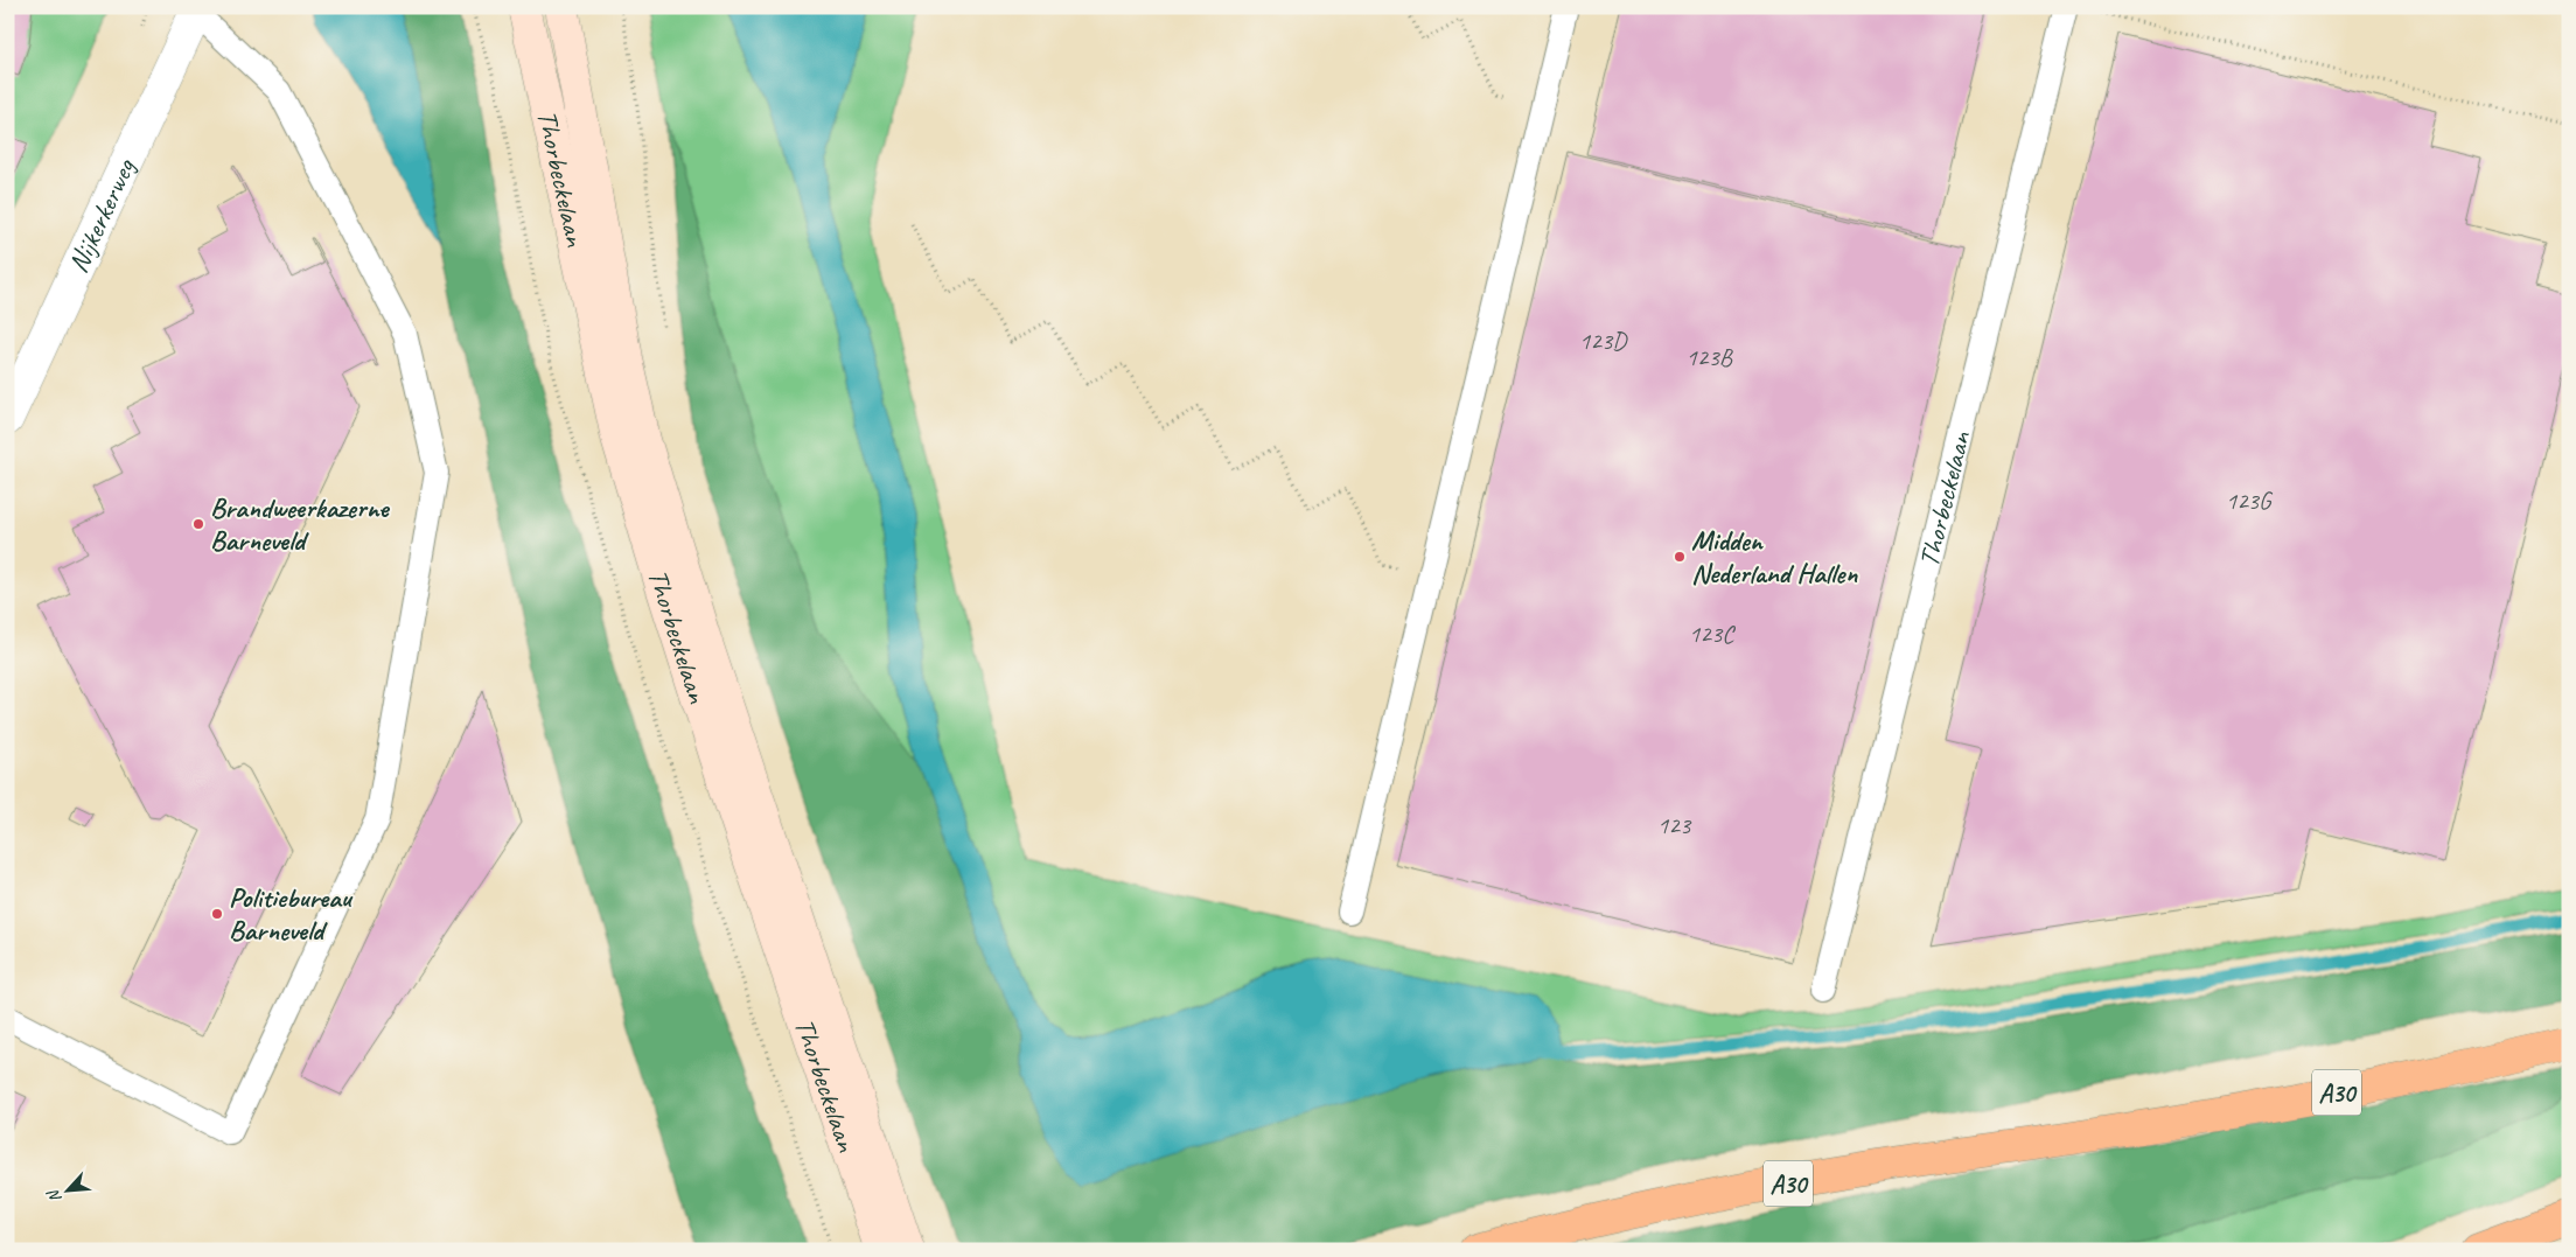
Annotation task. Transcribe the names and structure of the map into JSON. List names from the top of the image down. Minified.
{"streets":{"highway":["A30"],"main road":["Thorbeckelaan"],"street":["Nijkerkerweg"]},"places":["Brandweerkazerne Barneveld","Midden Nederland Hallen","Politiebureau Barneveld"],"house_numbers":["123D","123B","123G","123C","123"],"north":"bottom left"}
